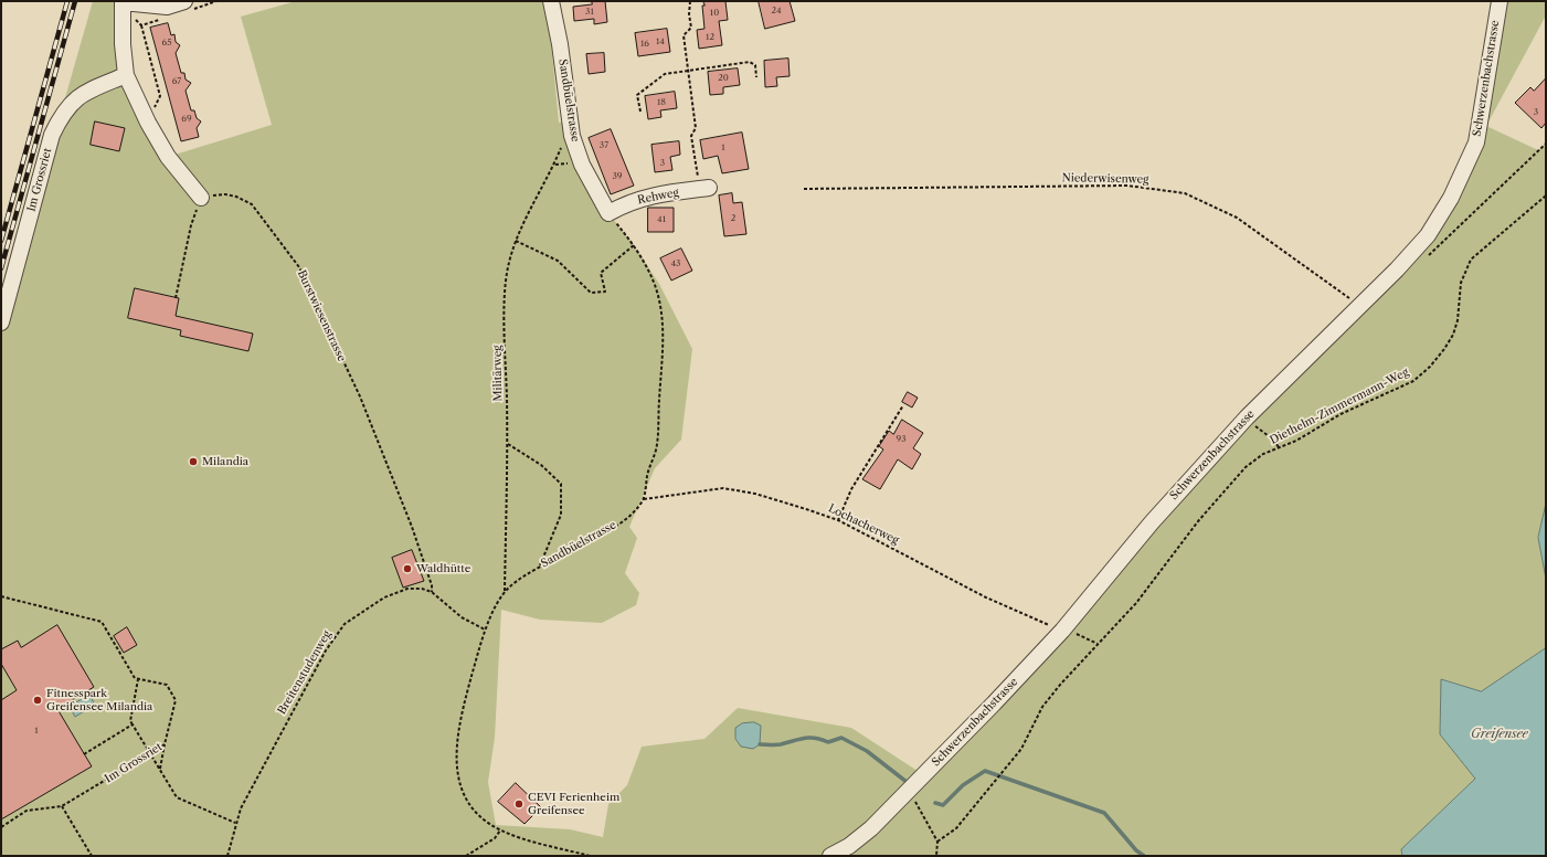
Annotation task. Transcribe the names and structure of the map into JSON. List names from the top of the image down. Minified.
{"streets":{"street":["Schwerzenbachstrasse","Sandbüelstrasse","Im Grossriet","Rehweg"],"path":["Niederwisenweg","Burstwiesenstrasse","Militärweg","Diethelm-Zimmermann-Weg","Lochacherweg","Breitenstudenweg"]},"crossings":[["Schwerzenbachstrasse","Niederwisenweg"],["Schwerzenbachstrasse","Lochacherweg"],["Sandbüelstrasse","Rehweg"],["Sandbüelstrasse","Militärweg"],["Sandbüelstrasse","Lochacherweg"],["Burstwiesenstrasse","Breitenstudenweg"],["Diethelm-Zimmermann-Weg","Lochacherweg"]],"water":["Greifensee"],"places":["Milandia","Waldhütte","Fitnesspark Greifensee Milandia","CEVI Ferienheim Greifensee"],"house_numbers":["24","31","10","12","14","65","16","20","67","18","3","69","37","1","3","39","2","41","43","93","1"]}
